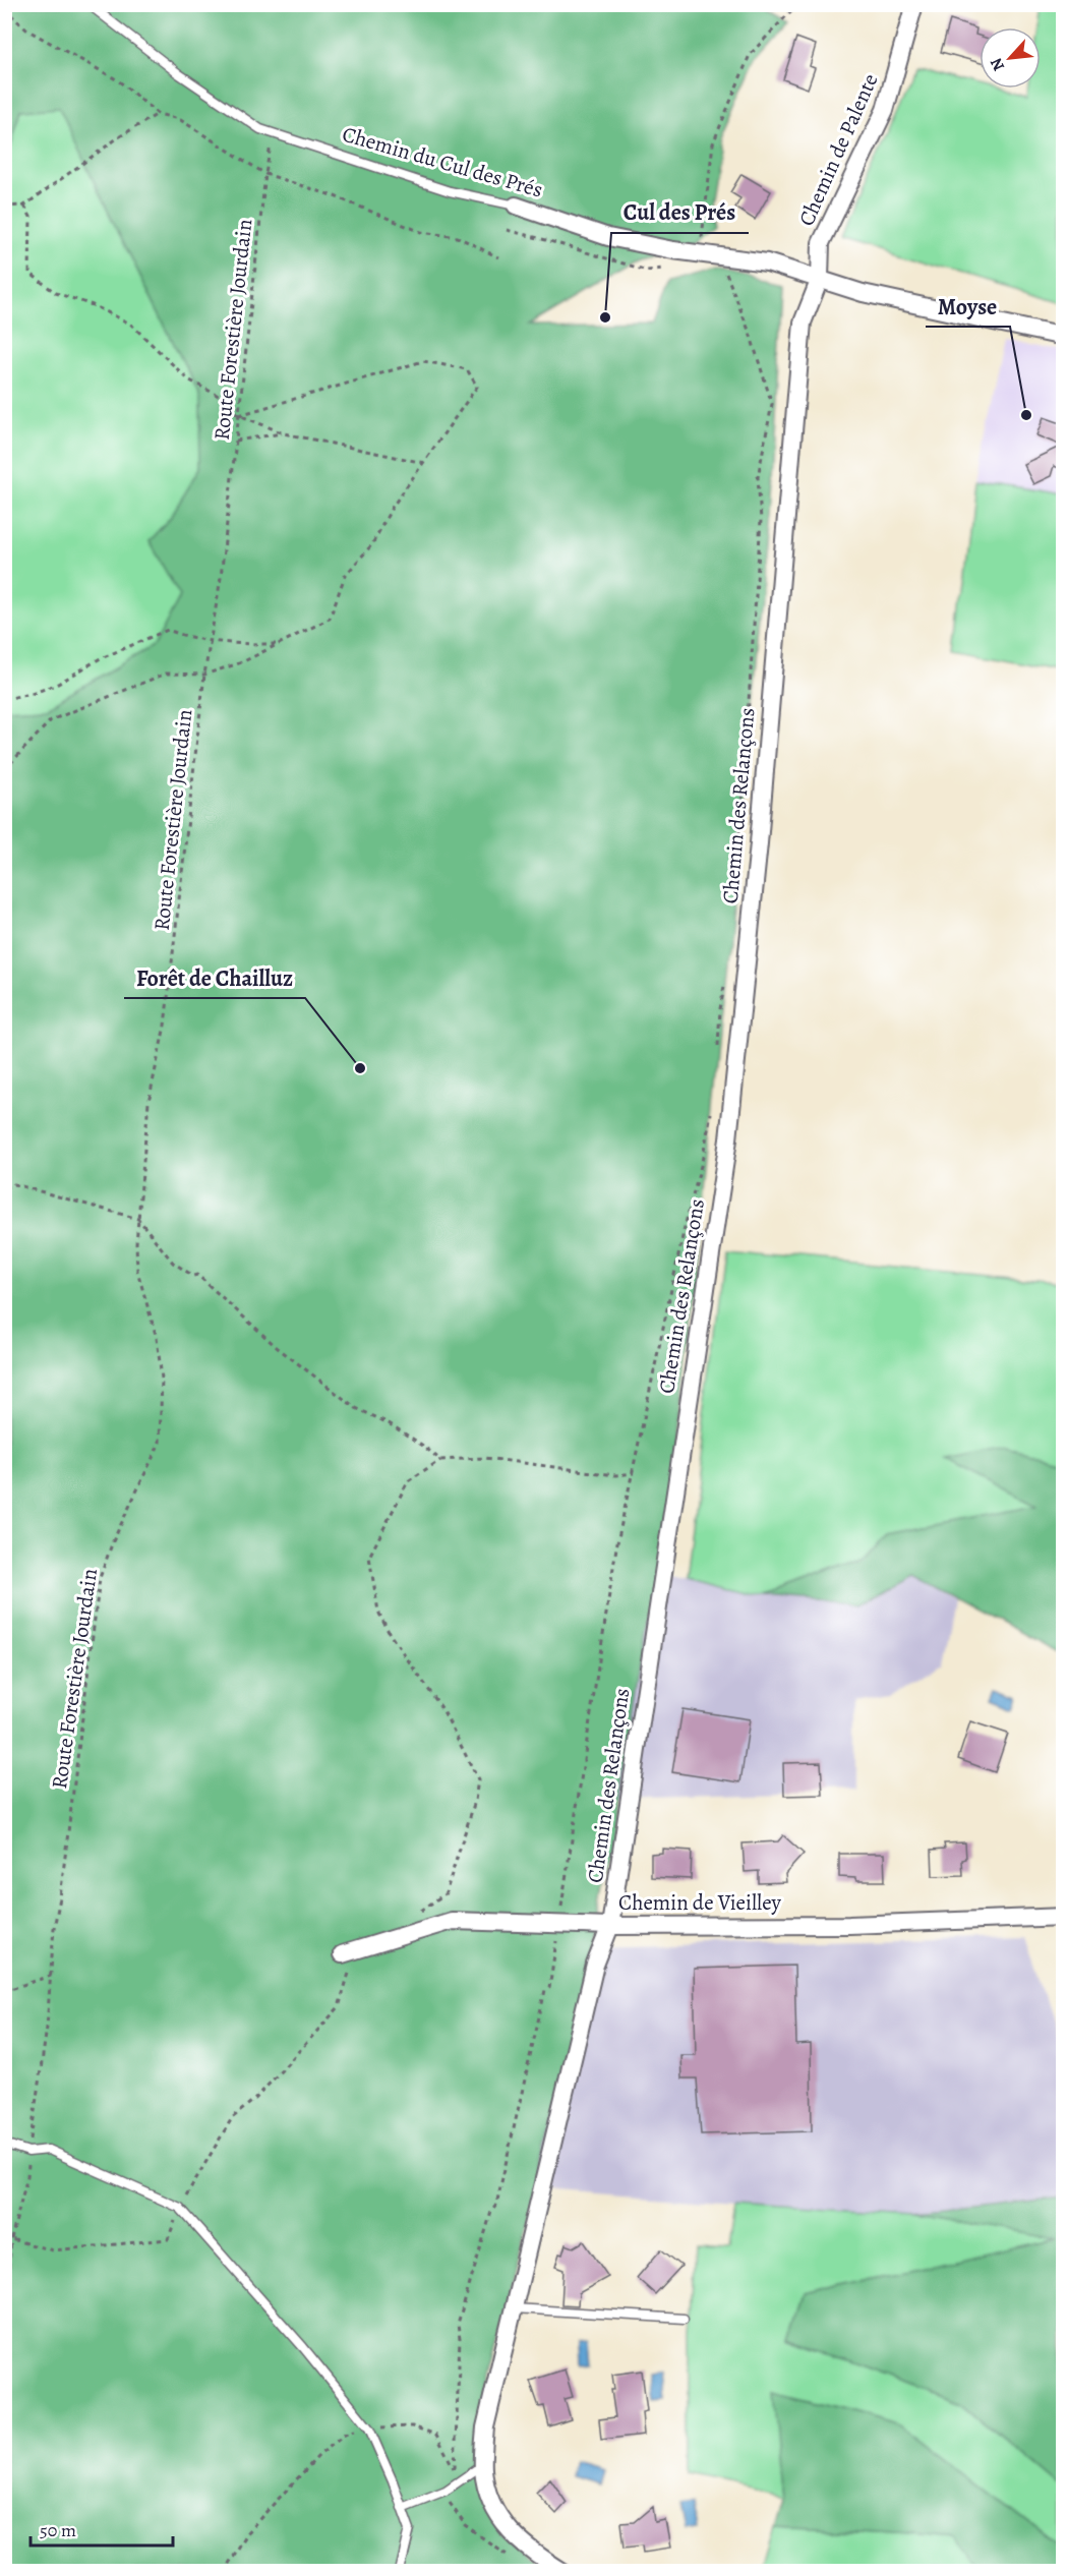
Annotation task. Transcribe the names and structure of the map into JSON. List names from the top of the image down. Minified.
{"streets":{"street":["Chemin de Palente","Chemin du Cul des Prés","Chemin des Relançons","Chemin de Vieilley"],"path":["Route Forestière Jourdain"]},"crossings":[["Chemin de Palente","Chemin du Cul des Prés"],["Chemin de Palente","Chemin des Relançons"],["Chemin du Cul des Prés","Route Forestière Jourdain"],["Chemin du Cul des Prés","Chemin des Relançons"],["Chemin des Relançons","Chemin de Vieilley"]],"places":["Cul des Prés","Moyse","Forêt de Chailluz"],"scale_bar":"50 m","north":"bottom left"}
